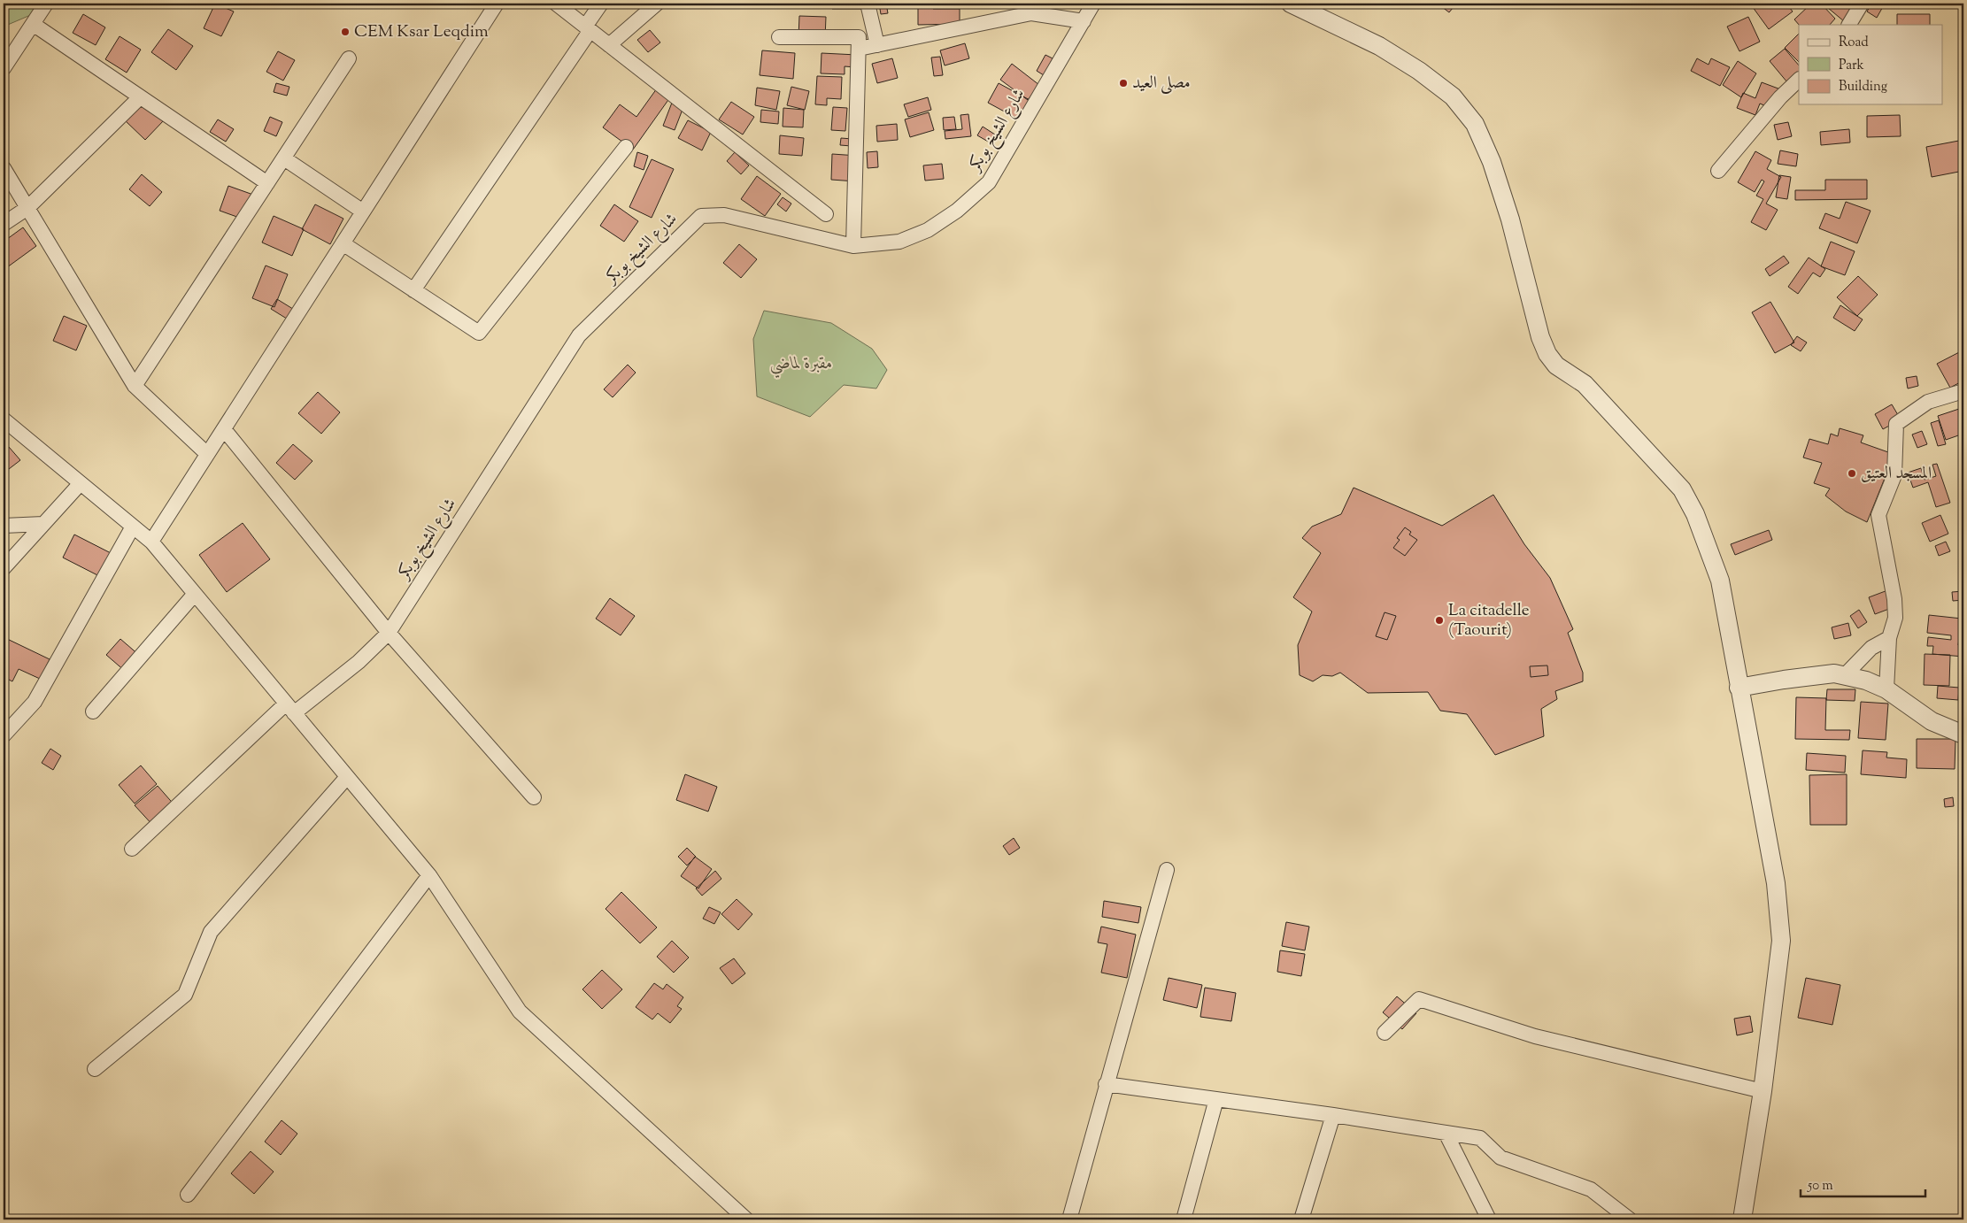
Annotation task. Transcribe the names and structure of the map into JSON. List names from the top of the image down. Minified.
{"streets":{"street":["شارع الشيخ بوبكر"]},"parks":["مقبرة لماضي"],"places":["CEM Ksar Leqdim","مصلى العيد","المسجد العتيق","La citadelle (Taourit)"],"legend":["Road","Park","Building"],"scale_bar":"50 m"}
